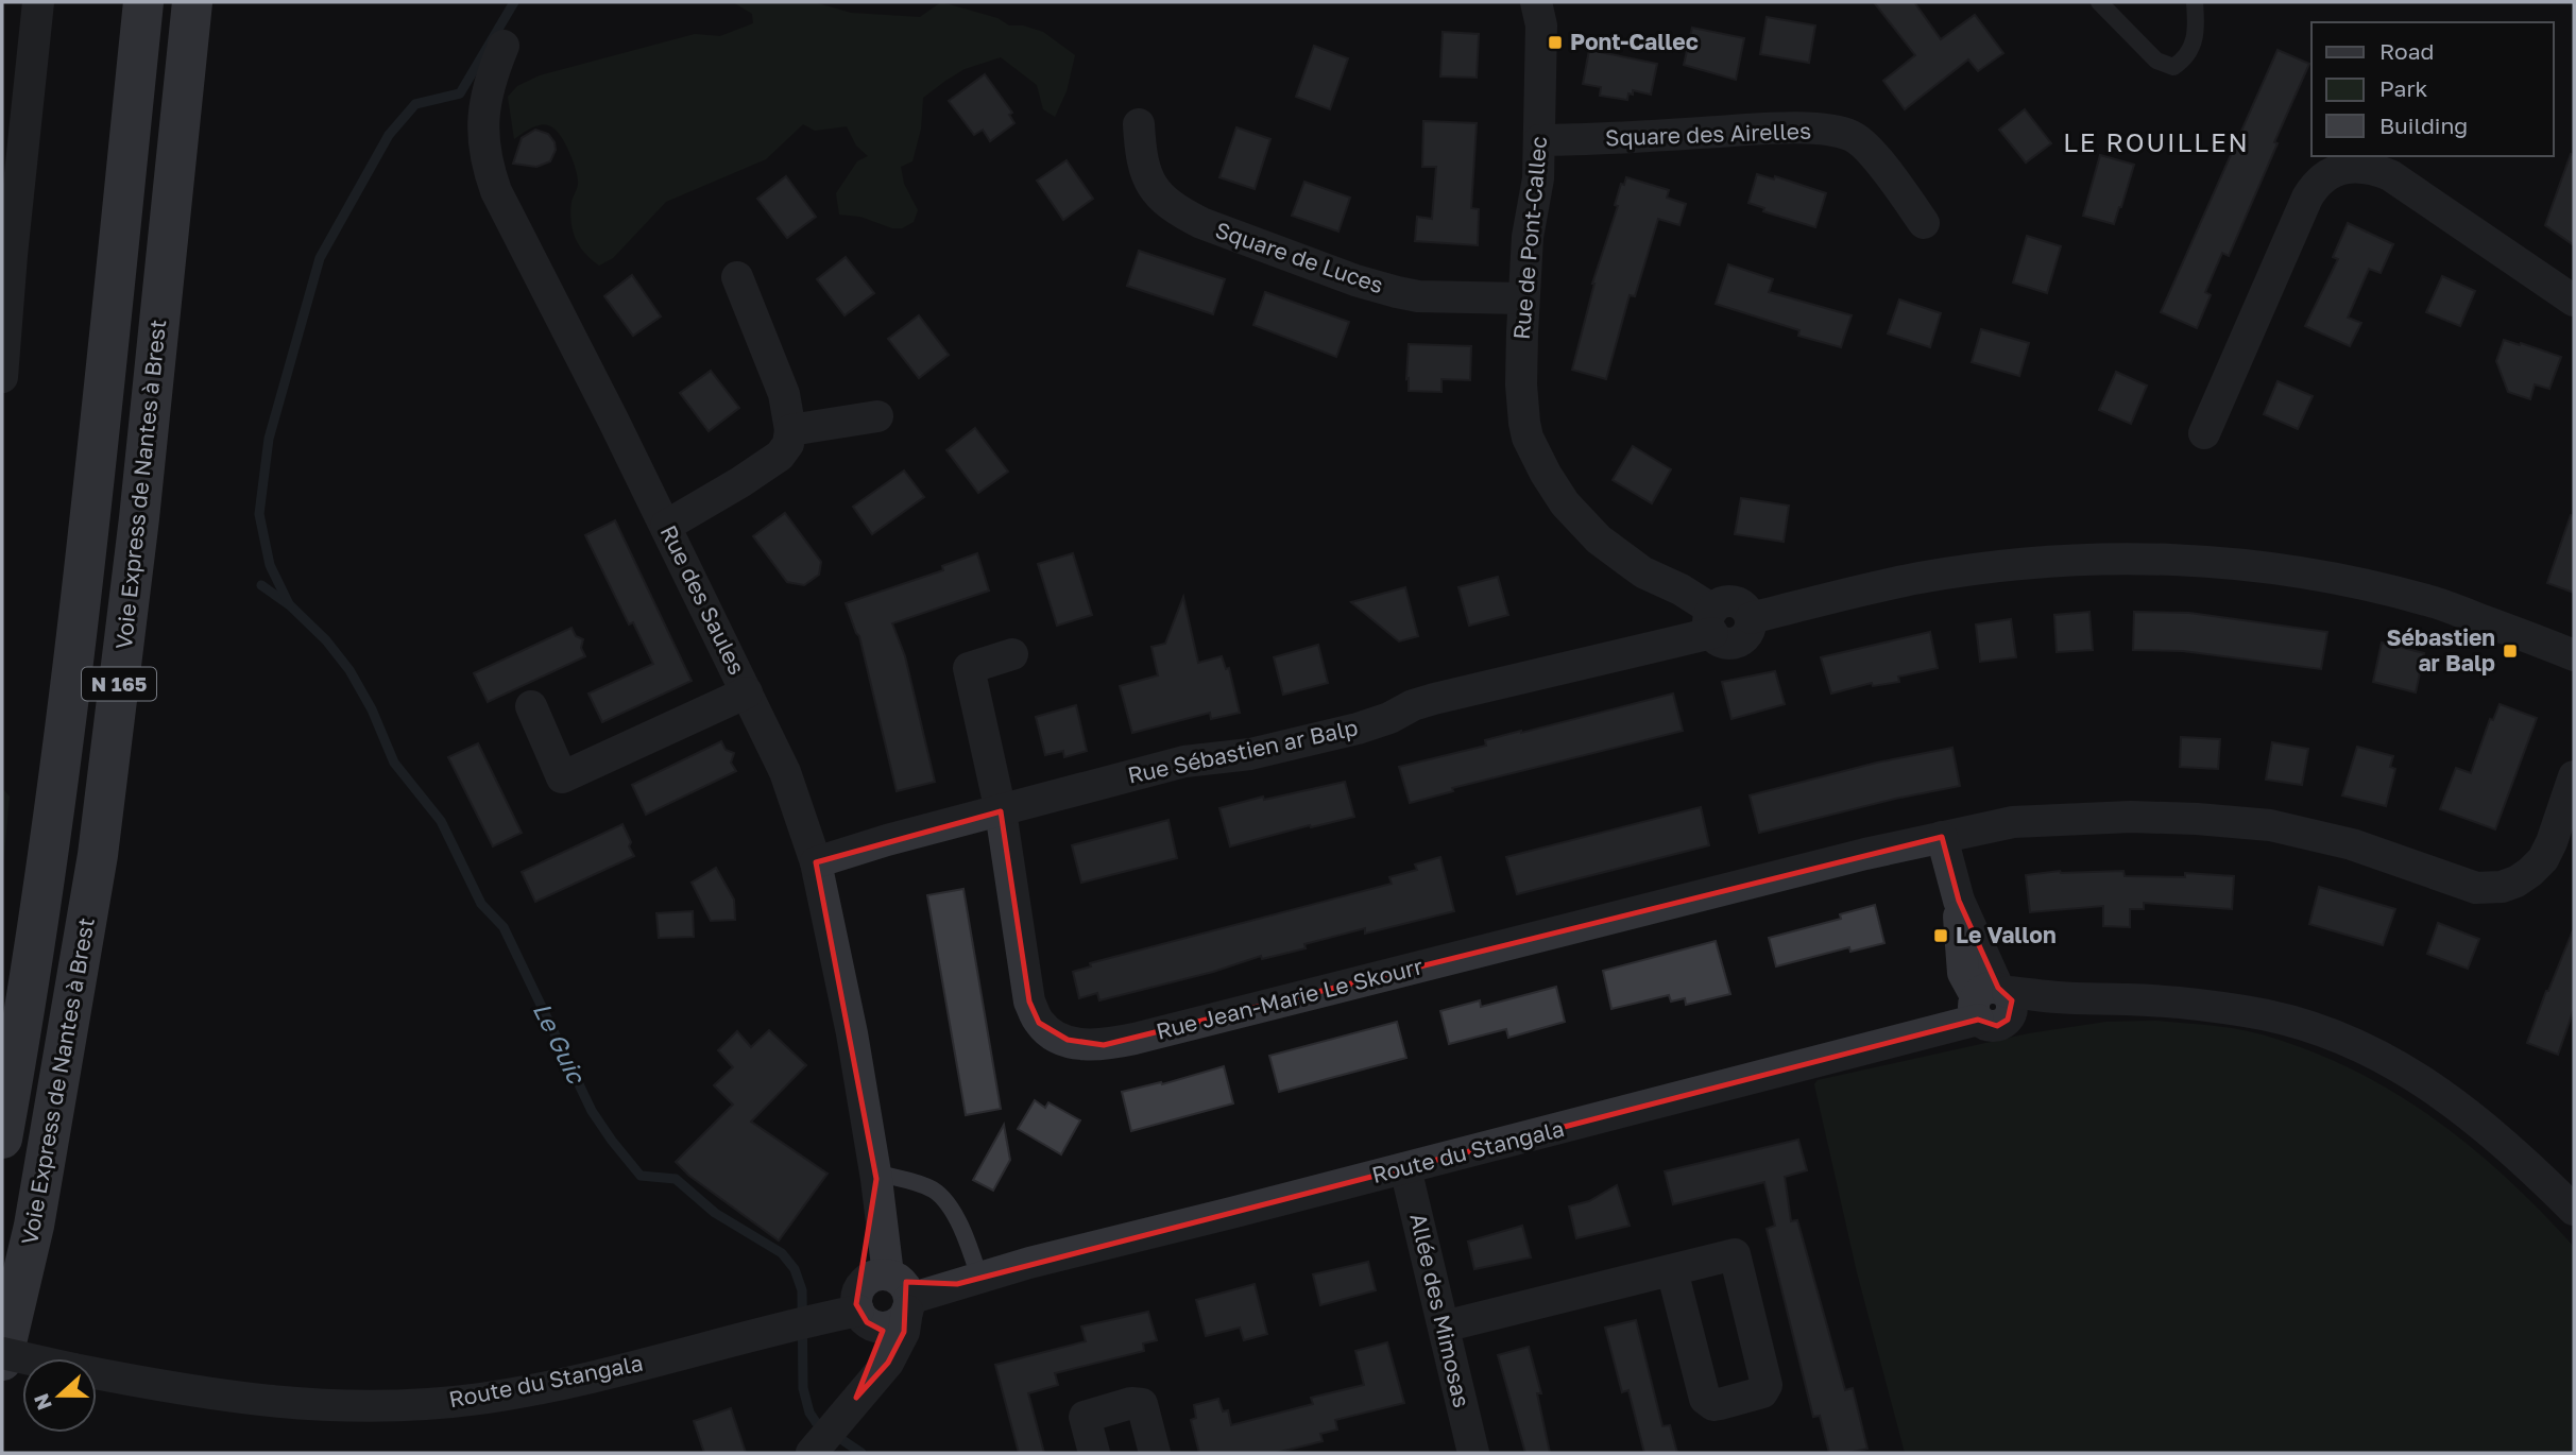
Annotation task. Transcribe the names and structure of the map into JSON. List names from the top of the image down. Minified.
{"streets":{"highway":["Voie Express de Nantes à Brest","N 165"],"street":["Square des Airelles","Rue de Pont-Callec","Square de Luces","Rue des Saules","Rue Sébastien ar Balp","Rue Jean-Marie Le Skourr","Route du Stangala","Allée des Mimosas"]},"crossings":[["Square des Airelles","Rue de Pont-Callec"],["Rue de Pont-Callec","Square de Luces"],["Rue de Pont-Callec","Rue Sébastien ar Balp"],["Rue des Saules","Rue Sébastien ar Balp"],["Rue des Saules","Route du Stangala"],["Rue Sébastien ar Balp","Rue Jean-Marie Le Skourr"],["Route du Stangala","Allée des Mimosas"]],"districts":["LE ROUILLEN"],"water":["Le Guic"],"places":{"transit":["Pont-Callec","Sébastien ar Balp","Le Vallon"]},"legend":["Road","Park","Building"],"north":"left"}
